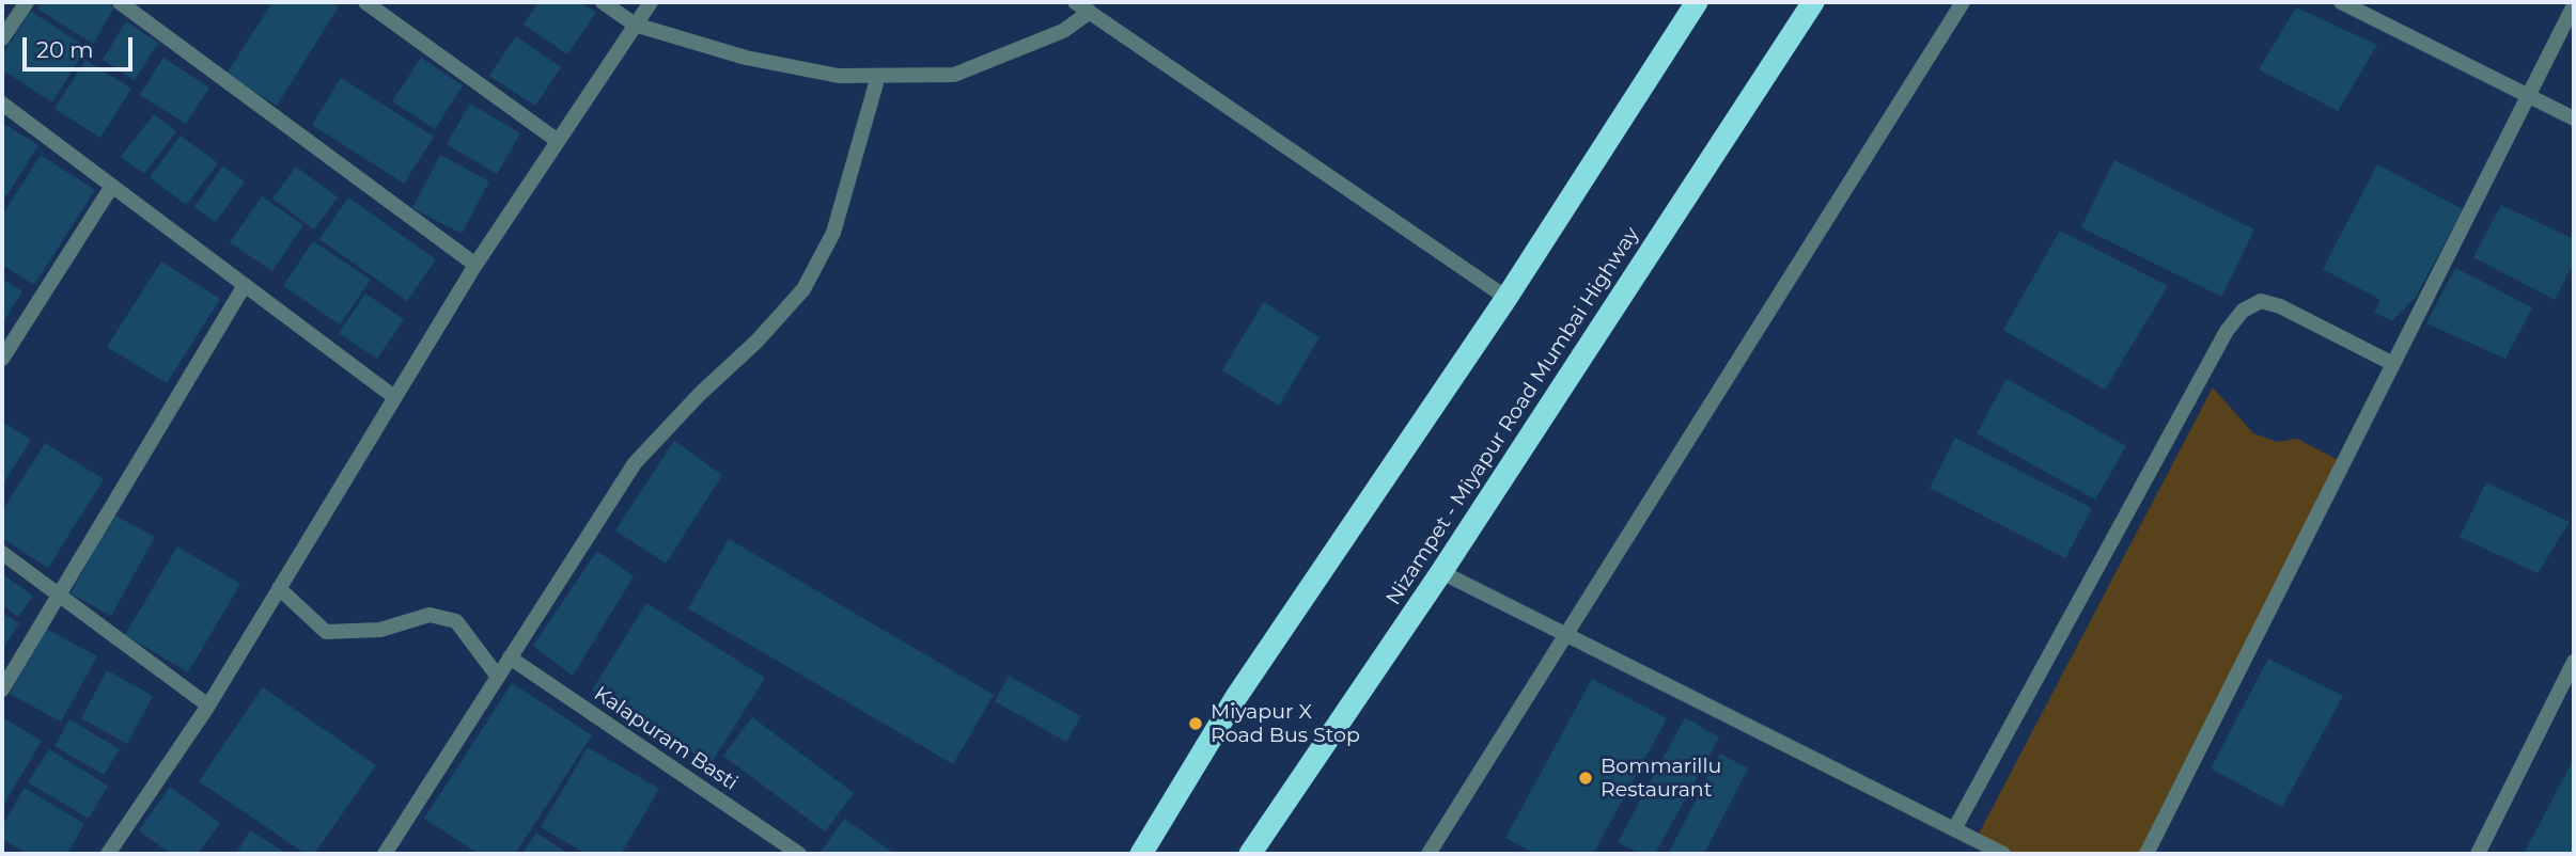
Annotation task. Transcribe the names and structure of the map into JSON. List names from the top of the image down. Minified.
{"streets":{"highway":["Nizampet - Miyapur Road Mumbai Highway"],"street":["Kalapuram Basti"]},"places":["Miyapur X Road Bus Stop","Bommarillu Restaurant"],"scale_bar":"20 m"}
